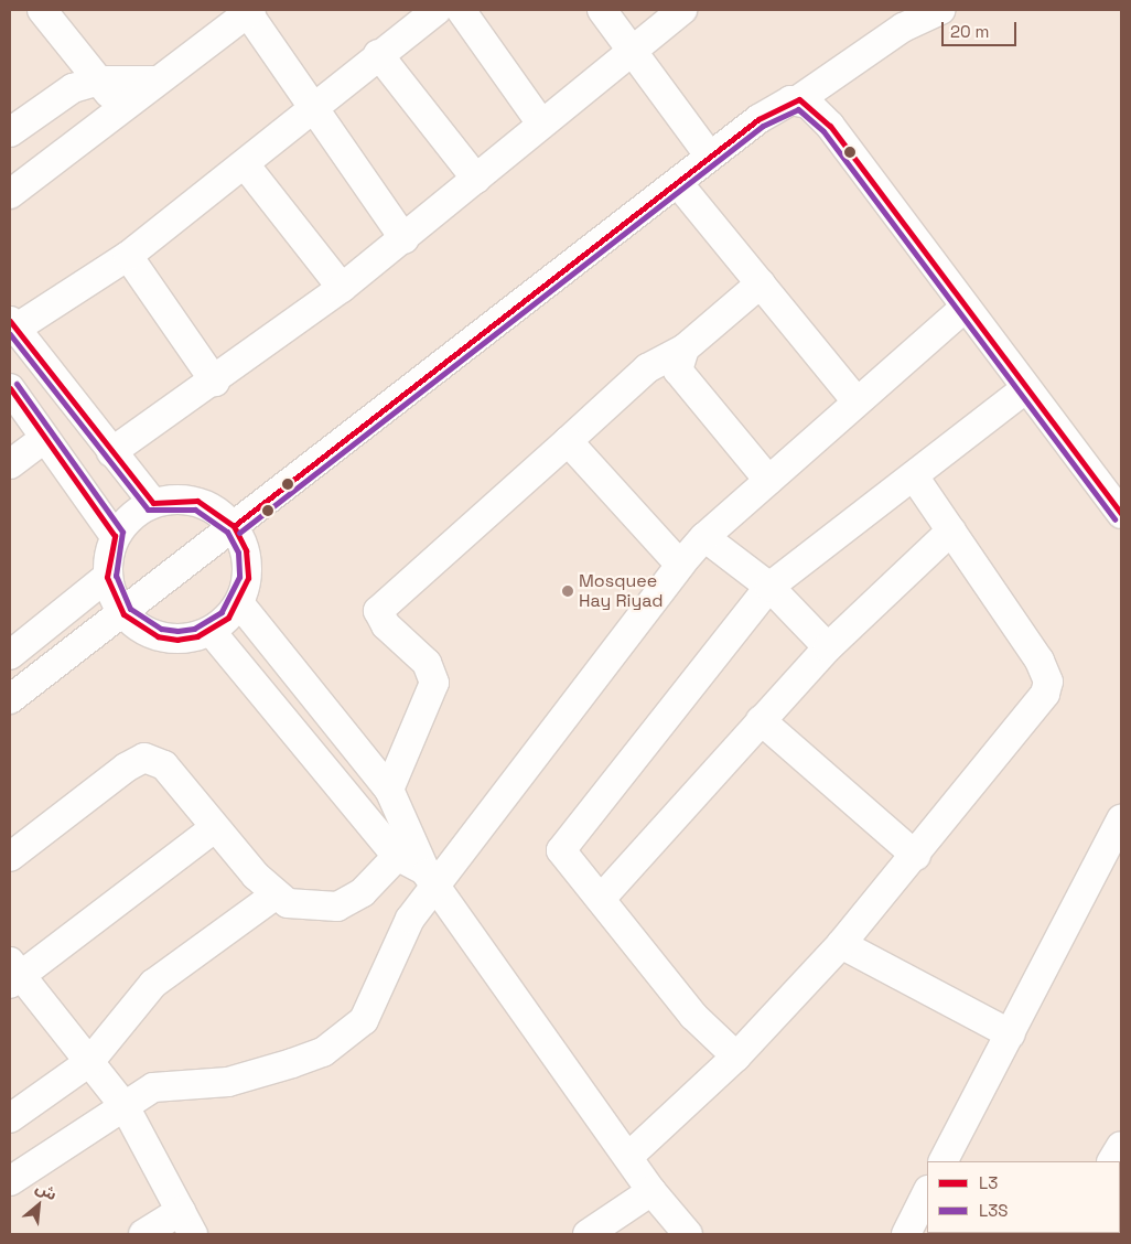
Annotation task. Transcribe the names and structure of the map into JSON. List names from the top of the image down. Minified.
{"places":["Mosquee Hay Riyad"],"lines":["transit line L3","transit line L3S"],"legend":["L3","L3S"],"scale_bar":"20 m","north":"top right"}
